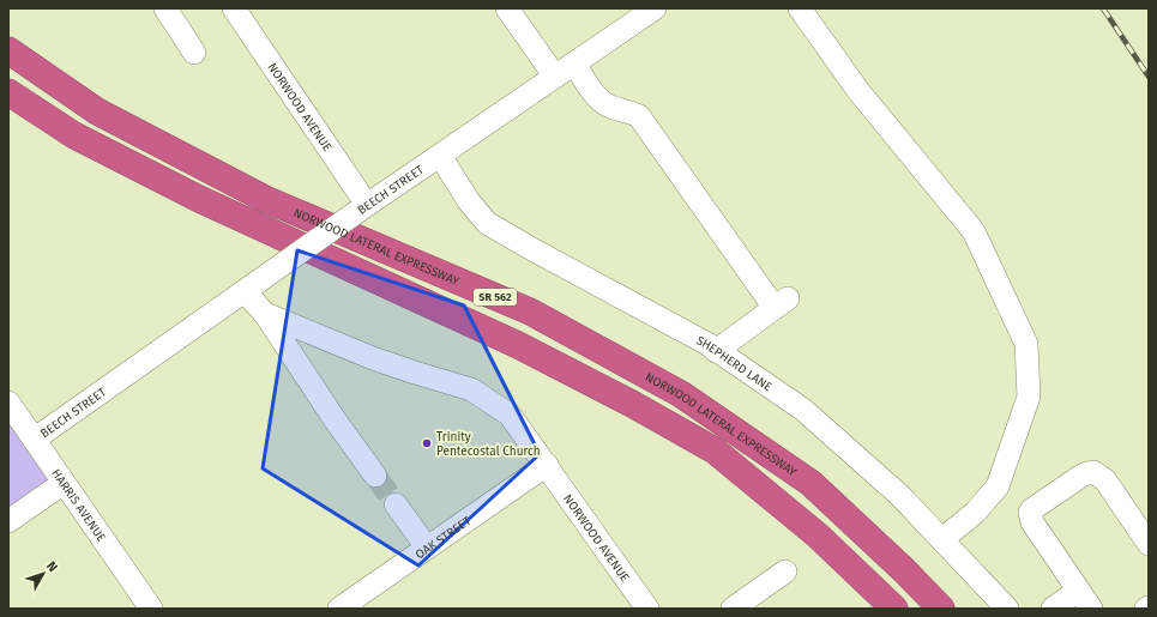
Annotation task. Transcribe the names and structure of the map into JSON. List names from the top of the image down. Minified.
{"streets":{"highway":["NORWOOD LATERAL EXPRESSWAY","SR 562"],"street":["NORWOOD AVENUE","BEECH STREET","SHEPHERD LANE","HARRIS AVENUE","OAK STREET"]},"crossings":[["NORWOOD AVENUE","BEECH STREET"],["NORWOOD AVENUE","OAK STREET"],["BEECH STREET","SHEPHERD LANE"],["BEECH STREET","HARRIS AVENUE"]],"places":["Trinity Pentecostal Church"],"north":"top right"}
